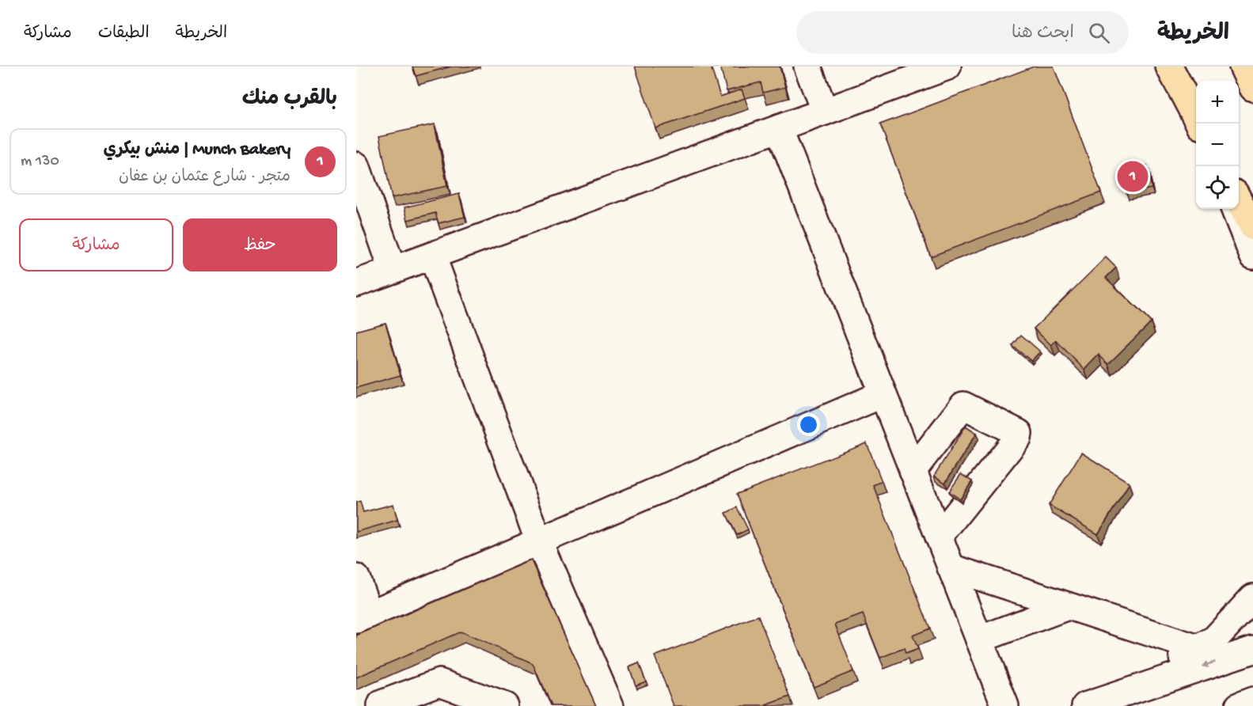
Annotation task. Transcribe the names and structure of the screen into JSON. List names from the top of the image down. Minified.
{"page":{"header":"الخريطة","search":"ابحث هنا","nav":["الخريطة","الطبقات","مشاركة"],"heading":"بالقرب منك","map_buttons":["+","−"],"list":[{"mark":"1","name":"Munch Bakery | منش بيكري","note":"متجر · شارع عثمان بن عفان","value":"130 m"}],"pins":"1","buttons":["حفظ","مشاركة"]}}
